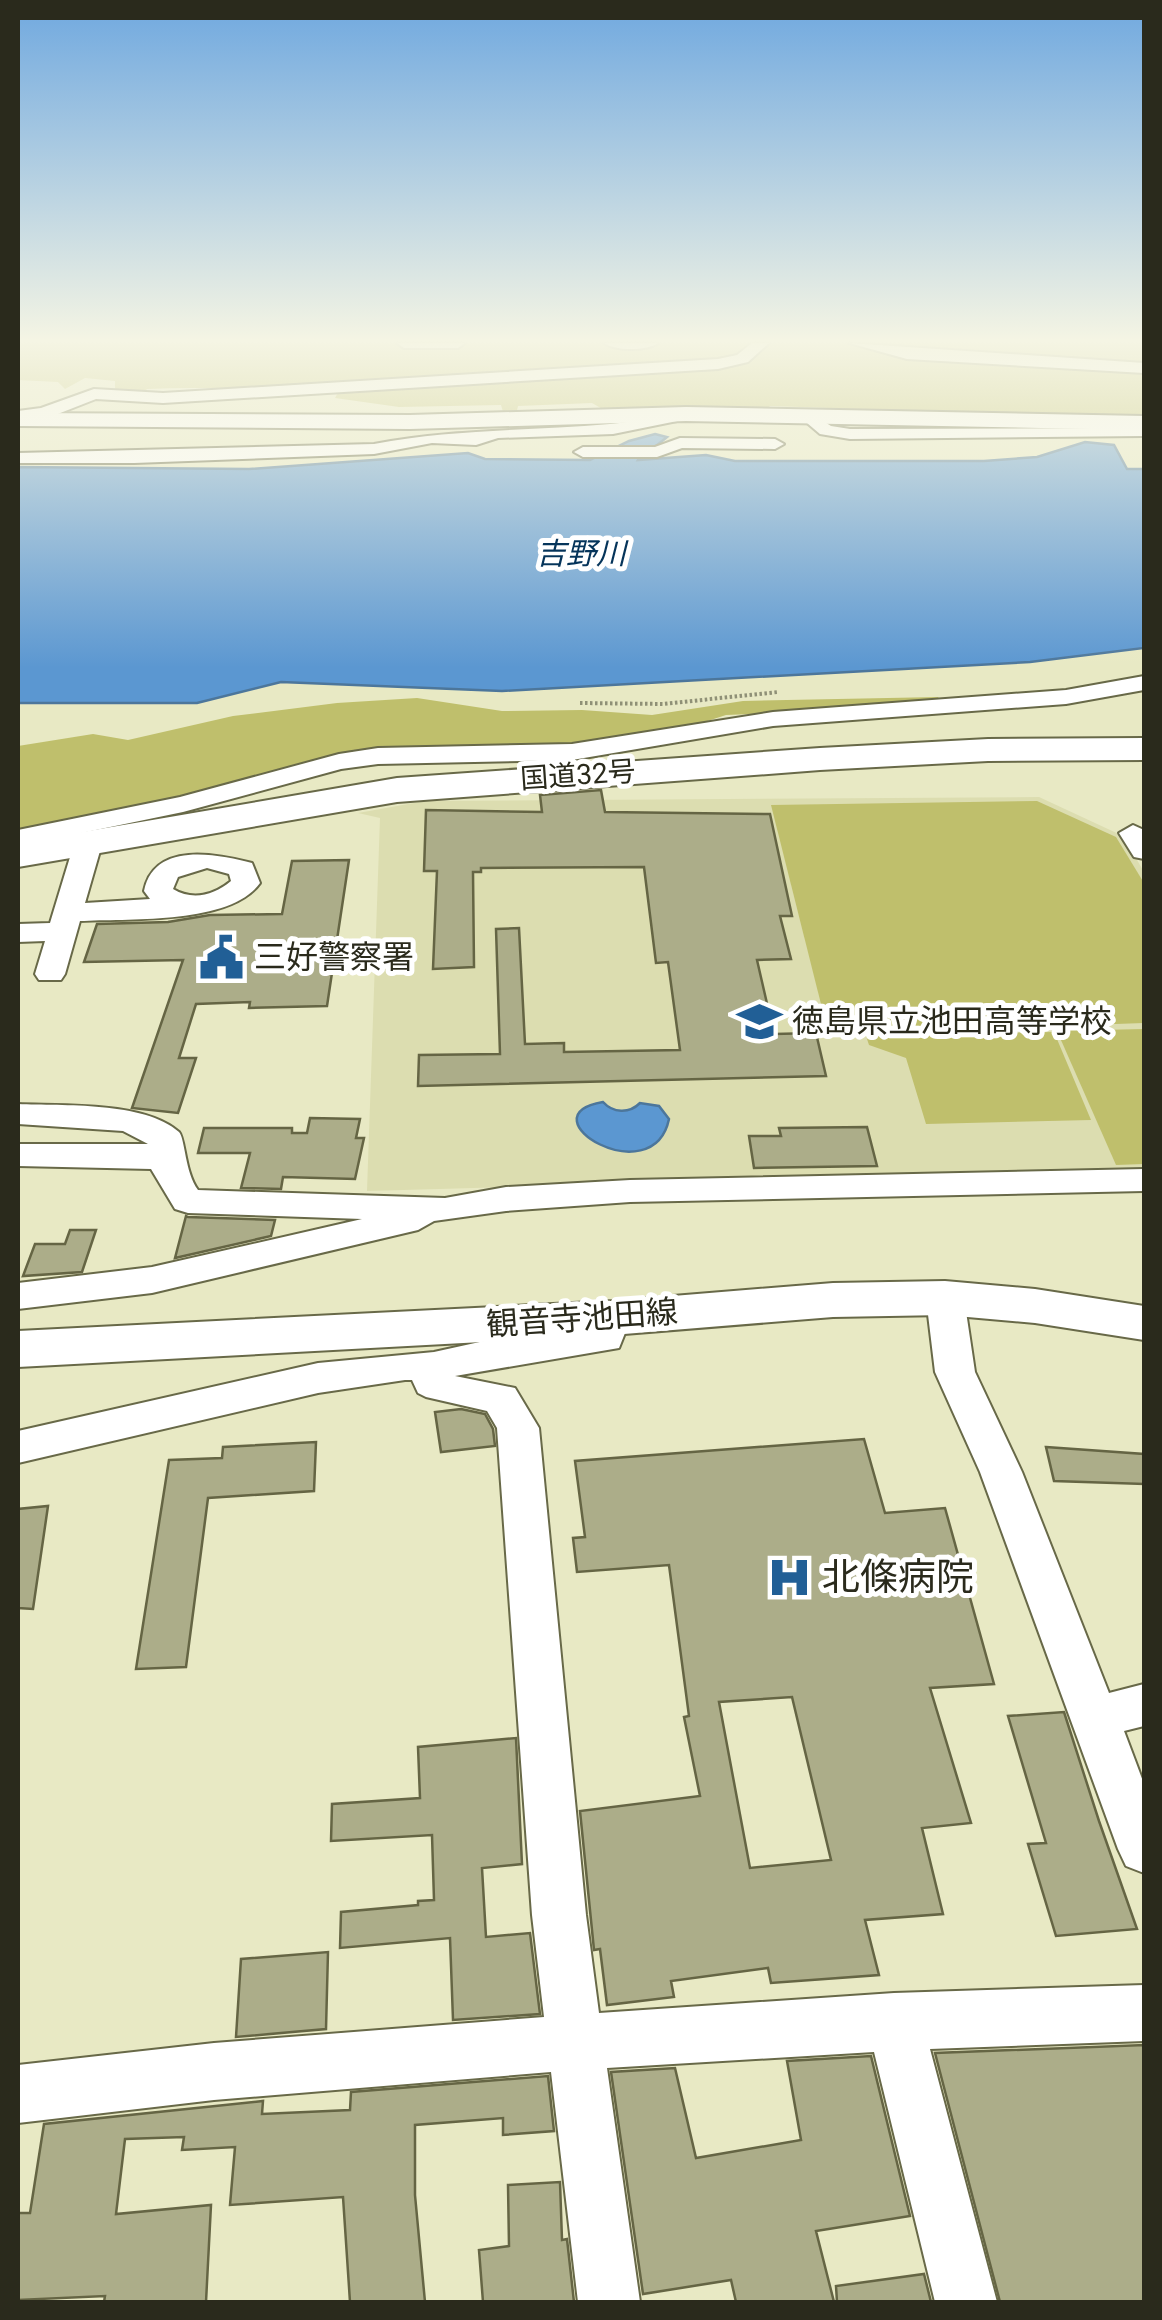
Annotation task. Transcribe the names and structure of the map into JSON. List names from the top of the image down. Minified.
{"streets":{"highway":["国道32号"],"main road":["観音寺池田線"]},"water":["吉野川"],"places":{"public building":["三好警察署"],"school or university":["徳島県立池田高等学校"],"hospital":["北條病院"]}}
